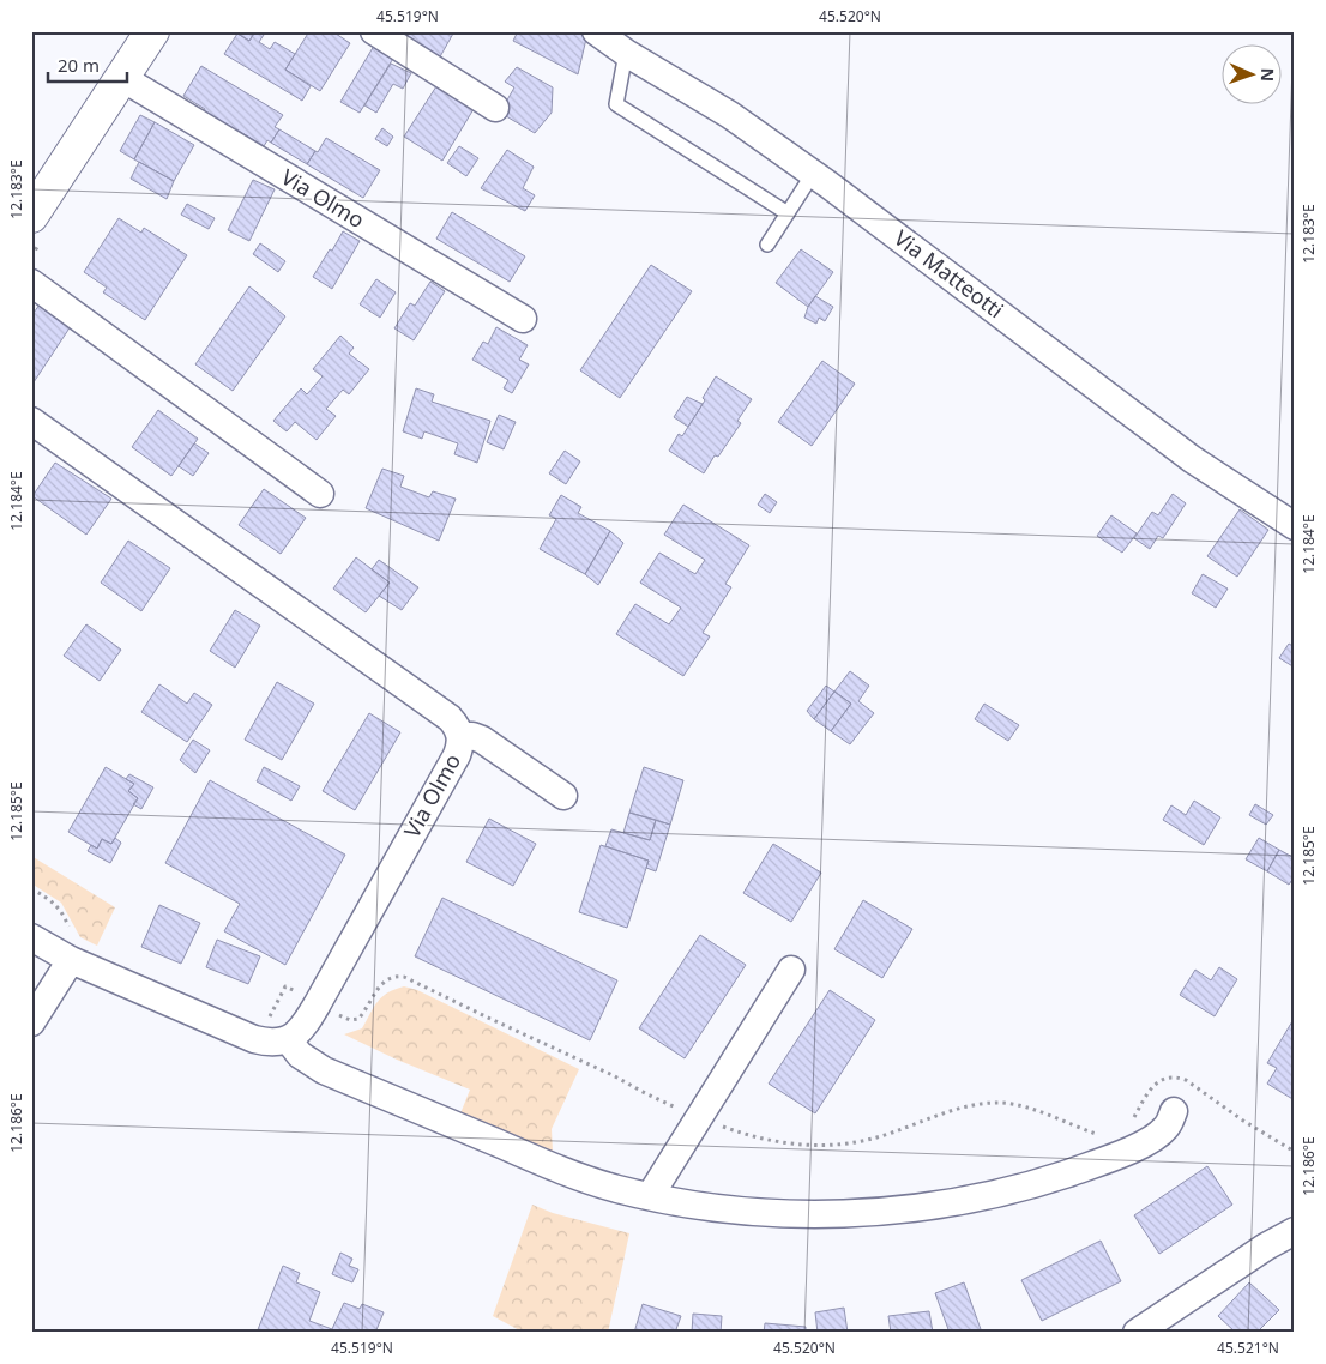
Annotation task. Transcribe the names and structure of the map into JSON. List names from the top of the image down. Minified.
{"streets":{"street":["Via Olmo","Via Matteotti"]},"scale_bar":"20 m","north":"right","coordinates":["45.519°N","45.520°N","12.183°E","12.184°E","12.185°E","12.186°E","45.521°N"]}
